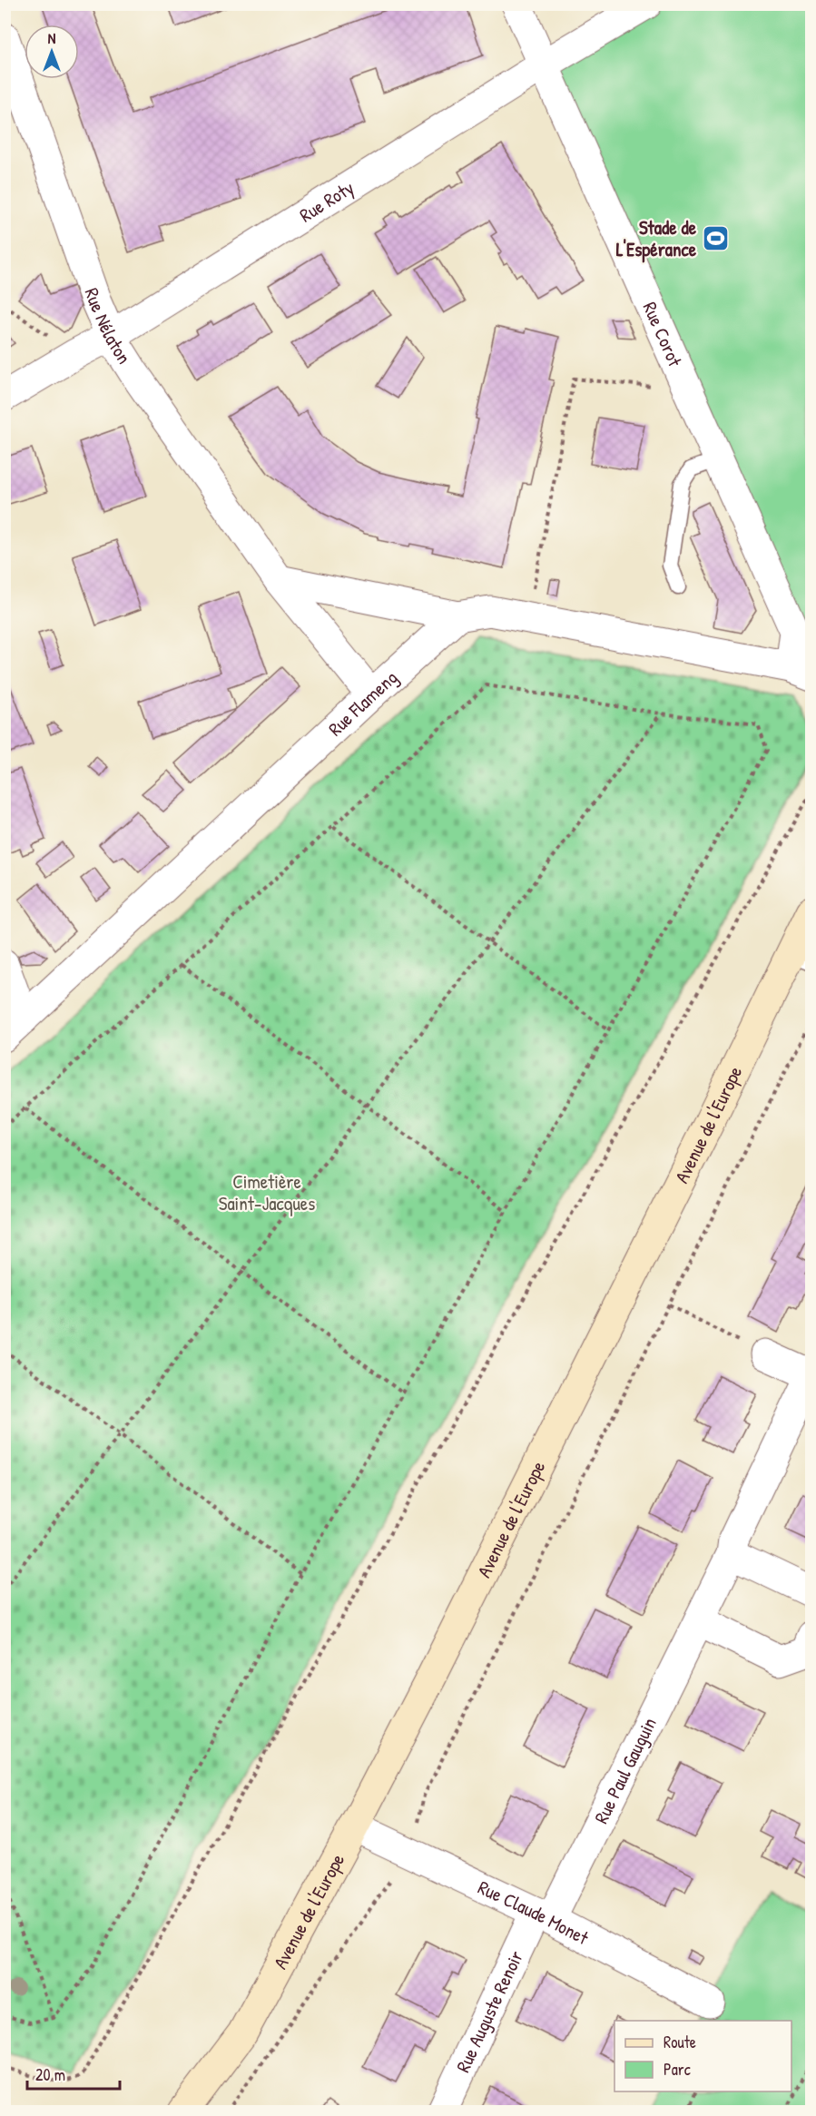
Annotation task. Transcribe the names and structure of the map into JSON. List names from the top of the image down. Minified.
{"streets":{"main road":["Avenue de l'Europe"],"street":["Rue Roty","Rue Nélaton","Rue Corot","Rue Flameng","Rue Paul Gauguin","Rue Claude Monet","Rue Auguste Renoir"]},"crossings":[["Rue Roty","Rue Nélaton"],["Rue Roty","Rue Corot"],["Rue Nélaton","Rue Flameng"],["Avenue de l'Europe","Rue Claude Monet"],["Rue Paul Gauguin","Rue Claude Monet"],["Rue Paul Gauguin","Rue Auguste Renoir"],["Rue Claude Monet","Rue Auguste Renoir"]],"parks":["Cimetière Saint-Jacques"],"places":{"sports":["Stade de L'Espérance"]},"legend":["Route","Parc"],"scale_bar":"20 m","north":"top"}
